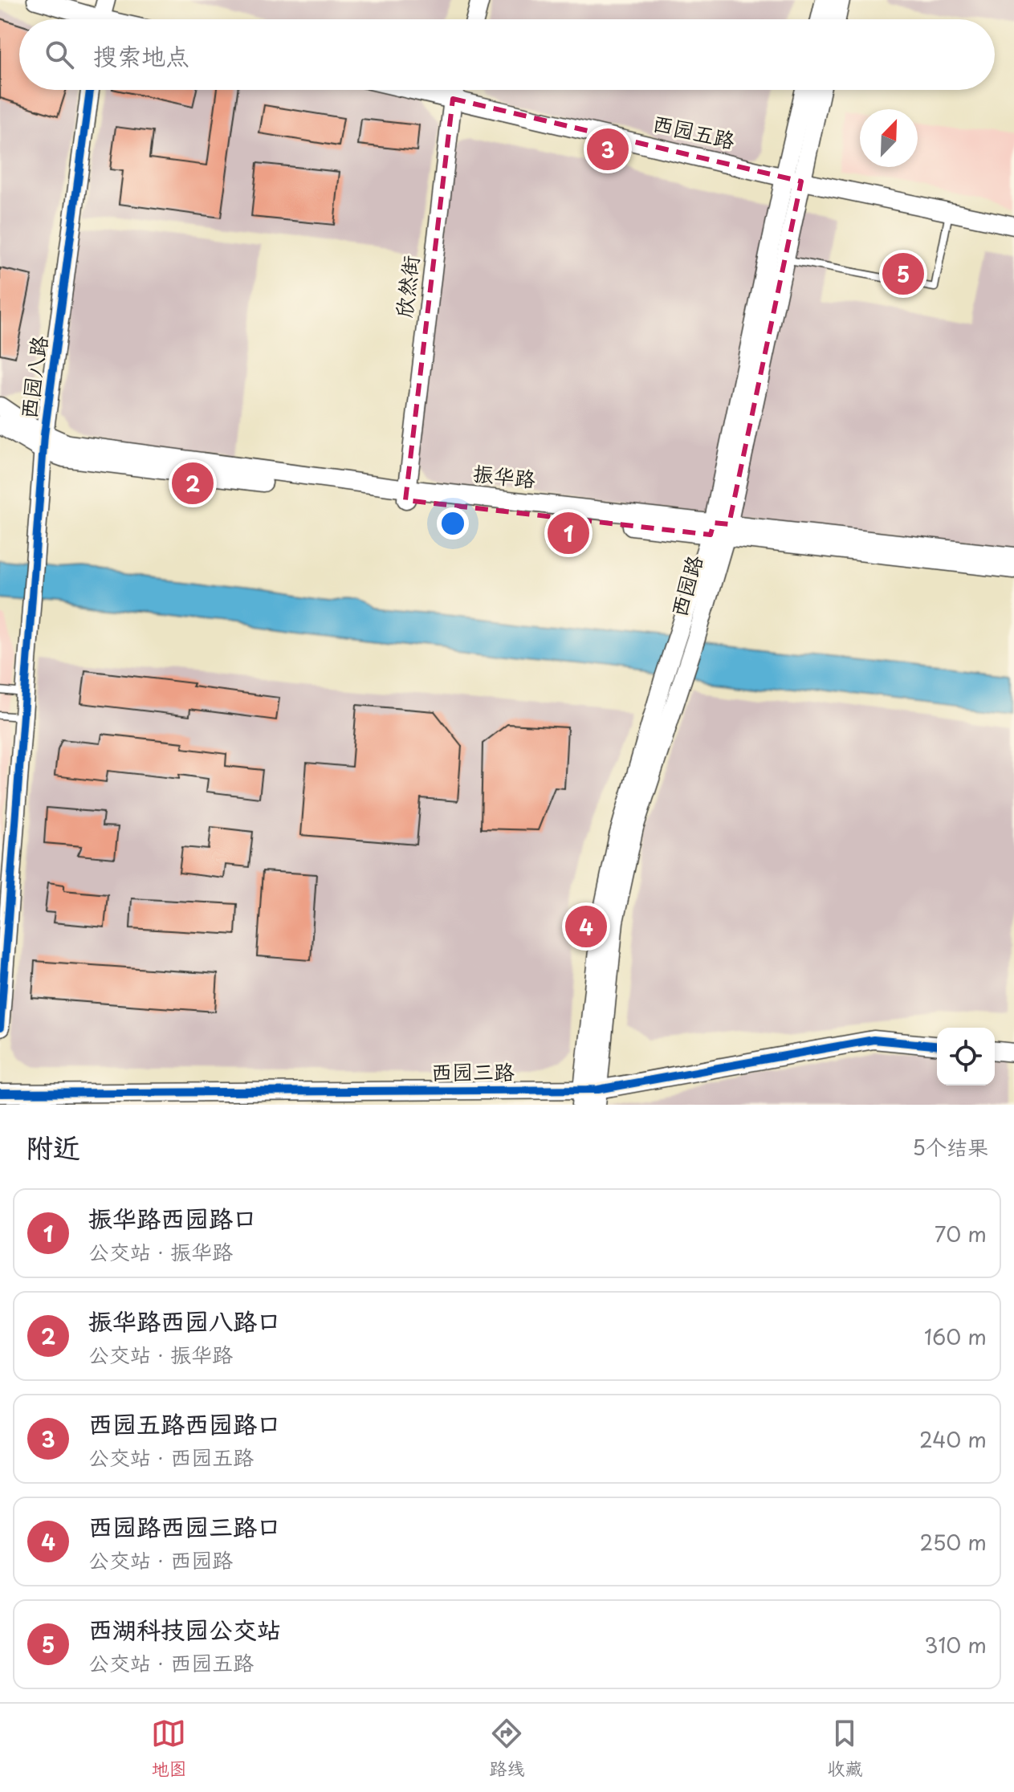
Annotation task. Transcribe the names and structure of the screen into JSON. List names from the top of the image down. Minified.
{"streets":{"main road":["西园五路","欣然街","西园八路","振华路","西园路","西园三路"]},"crossings":[["西园五路","欣然街"],["西园五路","西园路"],["欣然街","振华路"],["西园八路","振华路"],["振华路","西园路"],["西园路","西园三路"]],"north":"top right","page":{"search":"搜索地点","pins":["3","5","2","1","4"],"heading":["附近","5个结果"],"list":[{"mark":"1","name":"振华路西园路口","note":"公交站 · 振华路","value":"70 m"},{"mark":"2","name":"振华路西园八路口","note":"公交站 · 振华路","value":"160 m"},{"mark":"3","name":"西园五路西园路口","note":"公交站 · 西园五路","value":"240 m"},{"mark":"4","name":"西园路西园三路口","note":"公交站 · 西园路","value":"250 m"},{"mark":"5","name":"西湖科技园公交站","note":"公交站 · 西园五路","value":"310 m"}],"nav":["地图","路线","收藏"]}}
